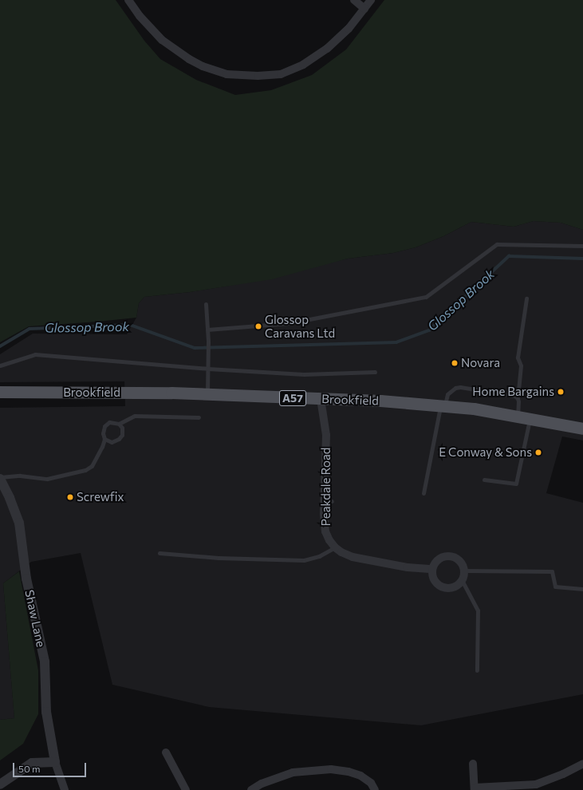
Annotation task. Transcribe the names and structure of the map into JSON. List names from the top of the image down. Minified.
{"streets":{"main road":["Brookfield","A57"],"street":["Peakdale Road","Shaw Lane"]},"crossings":[["Brookfield","Peakdale Road"]],"water":["Glossop Brook"],"places":["Glossop Caravans Ltd","Novara","Home Bargains","E Conway & Sons","Screwfix"],"scale_bar":"50 m"}
